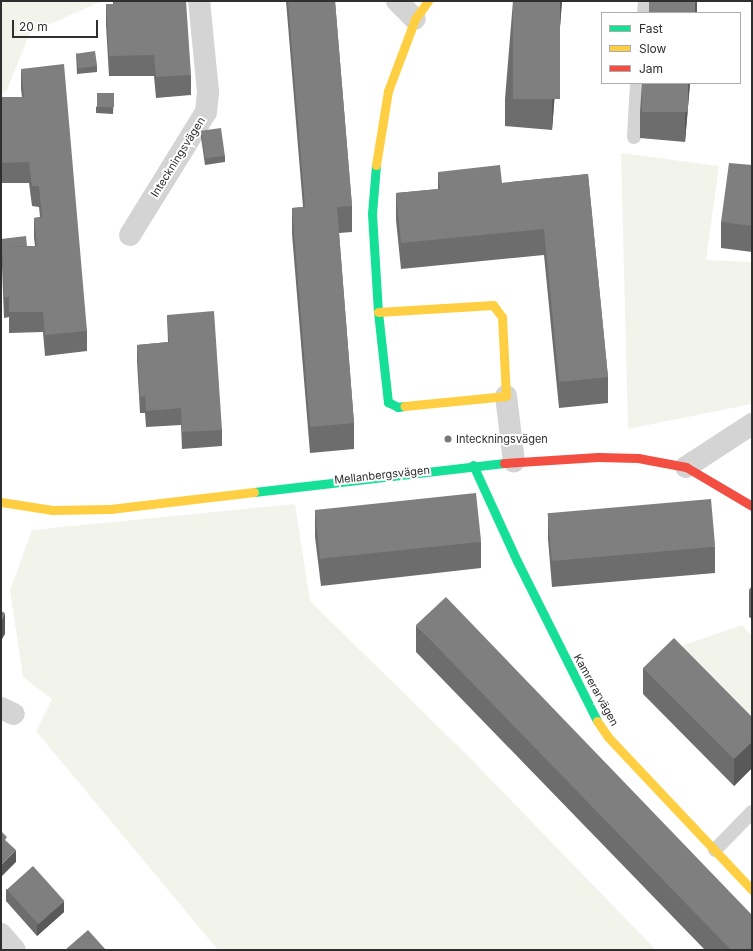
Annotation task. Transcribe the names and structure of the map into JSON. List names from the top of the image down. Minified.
{"streets":{"street":["Inteckningsvägen","Mellanbergsvägen","Kamrerarvägen"]},"crossings":[["Mellanbergsvägen","Kamrerarvägen"]],"places":["Inteckningsvägen"],"legend":["Fast","Slow","Jam"],"scale_bar":"20 m"}
